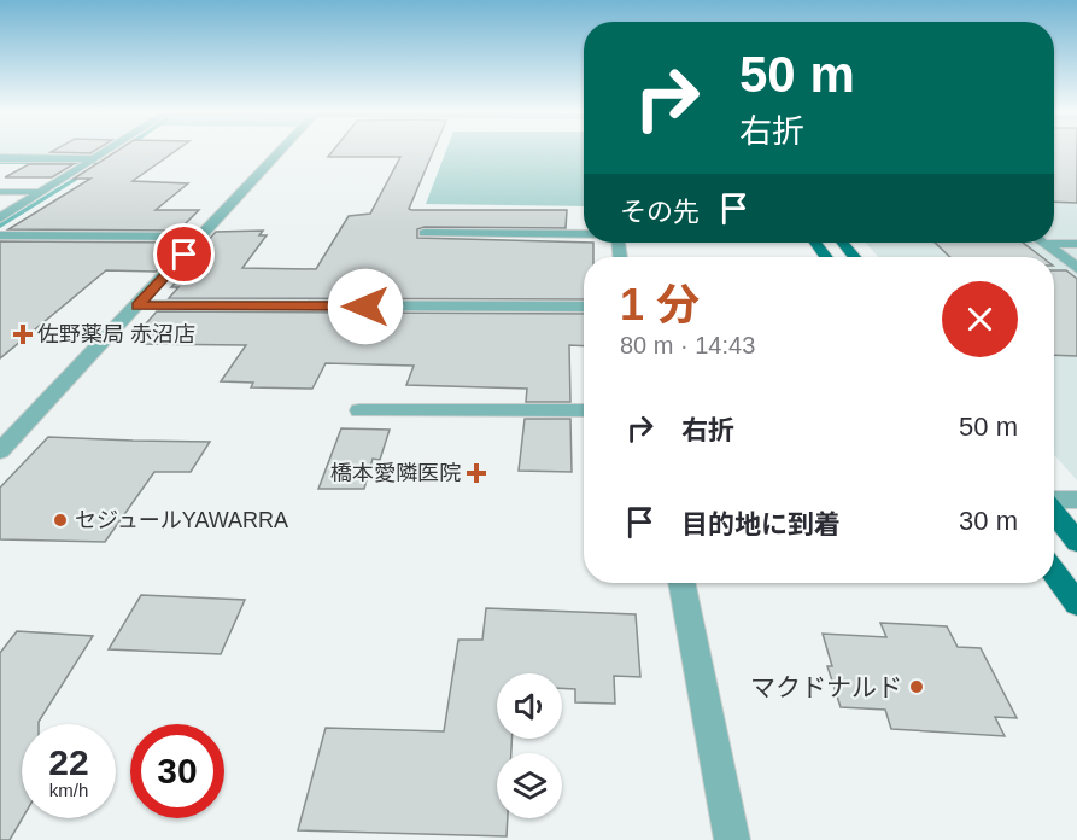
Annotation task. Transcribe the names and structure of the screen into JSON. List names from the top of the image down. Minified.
{"places":{"health":["佐野薬局 赤沼店","橋本愛隣医院"],"other":["セジュールYAWARRA","マクドナルド"]},"page":{"turn":["50 m","右折"],"then":"その先","heading":["1 分","80 m · 14:43"],"list":[{"name":"右折","value":"50 m"},{"name":"目的地に到着","value":"30 m"}],"speed":"22 km/h","limit":"30"}}
